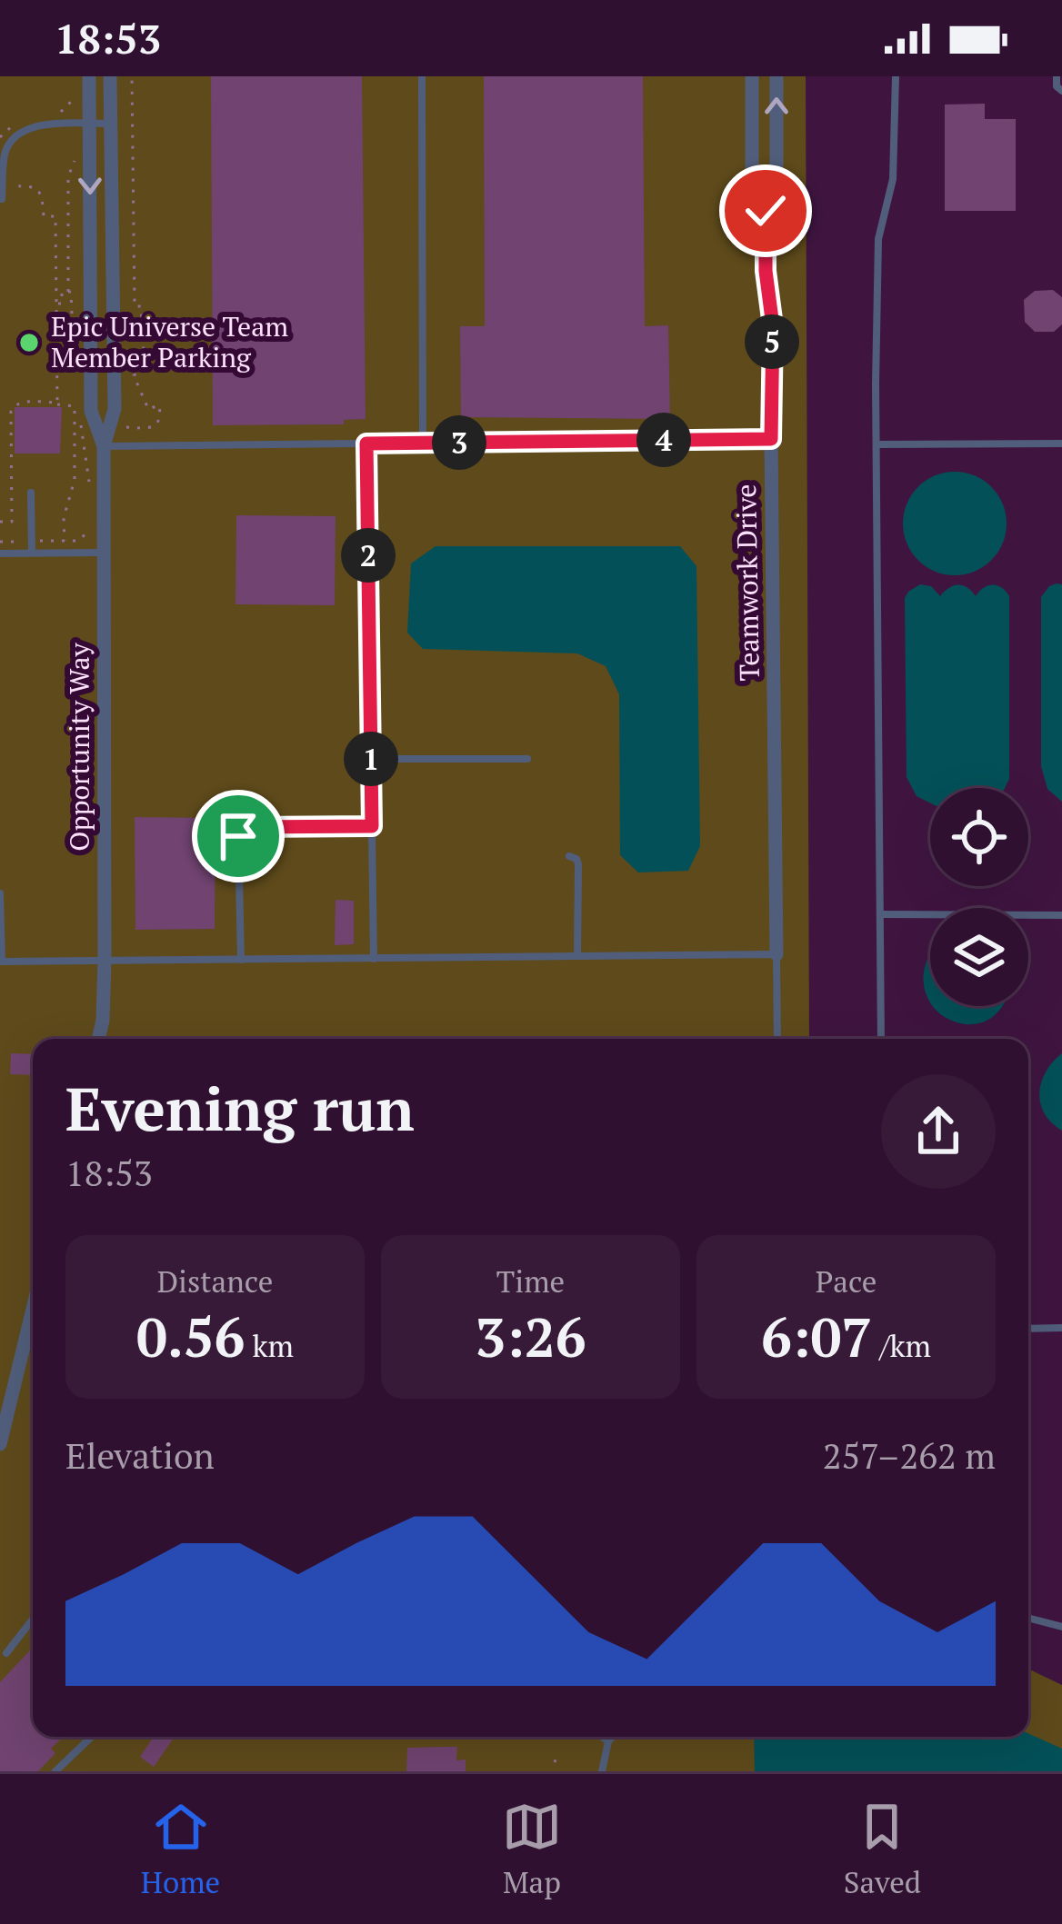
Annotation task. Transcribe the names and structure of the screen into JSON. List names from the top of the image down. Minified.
{"streets":{"street":["Teamwork Drive","Opportunity Way"]},"places":["Epic Universe Team Member Parking"],"page":{"status":"18:53","pins":["5","4","3","2","1"],"heading":["Evening run","18:53"],"stats":[["Distance","0.56 km"],["Time","3:26"],["Pace","6:07 /km"]],"chart":["Elevation","257–262 m"],"tabs":["Home","Map","Saved"]}}
